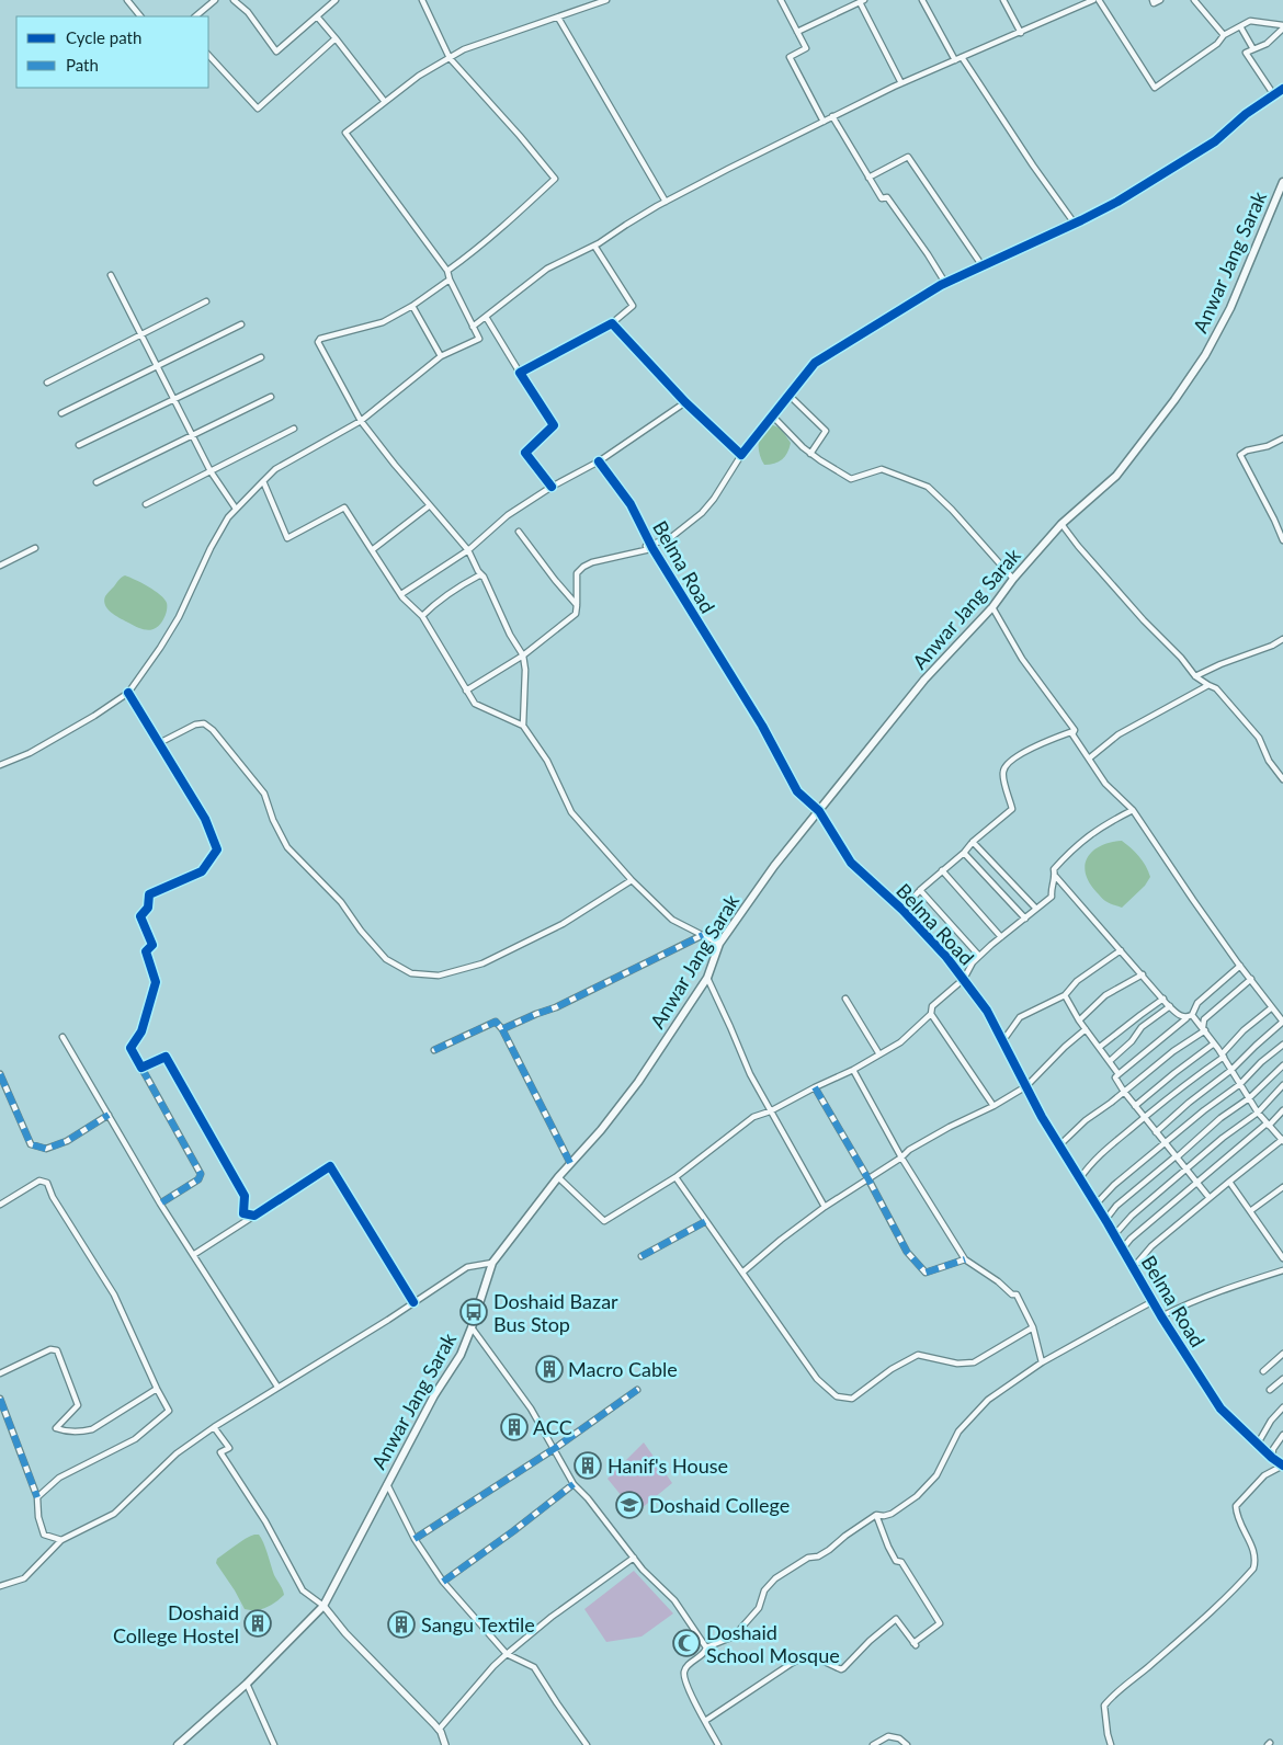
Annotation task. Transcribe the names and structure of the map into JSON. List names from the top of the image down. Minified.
{"streets":{"main road":["Anwar Jang Sarak"],"street":["Belma Road"]},"crossings":[["Anwar Jang Sarak","Belma Road"]],"places":{"bus stop":["Doshaid Bazar Bus Stop"],"building":["Macro Cable","ACC","Hanif's House","Doshaid College Hostel","Sangu Textile"],"school or university":["Doshaid College"],"mosque":["Doshaid School Mosque"]},"legend":["Cycle path","Path"]}
